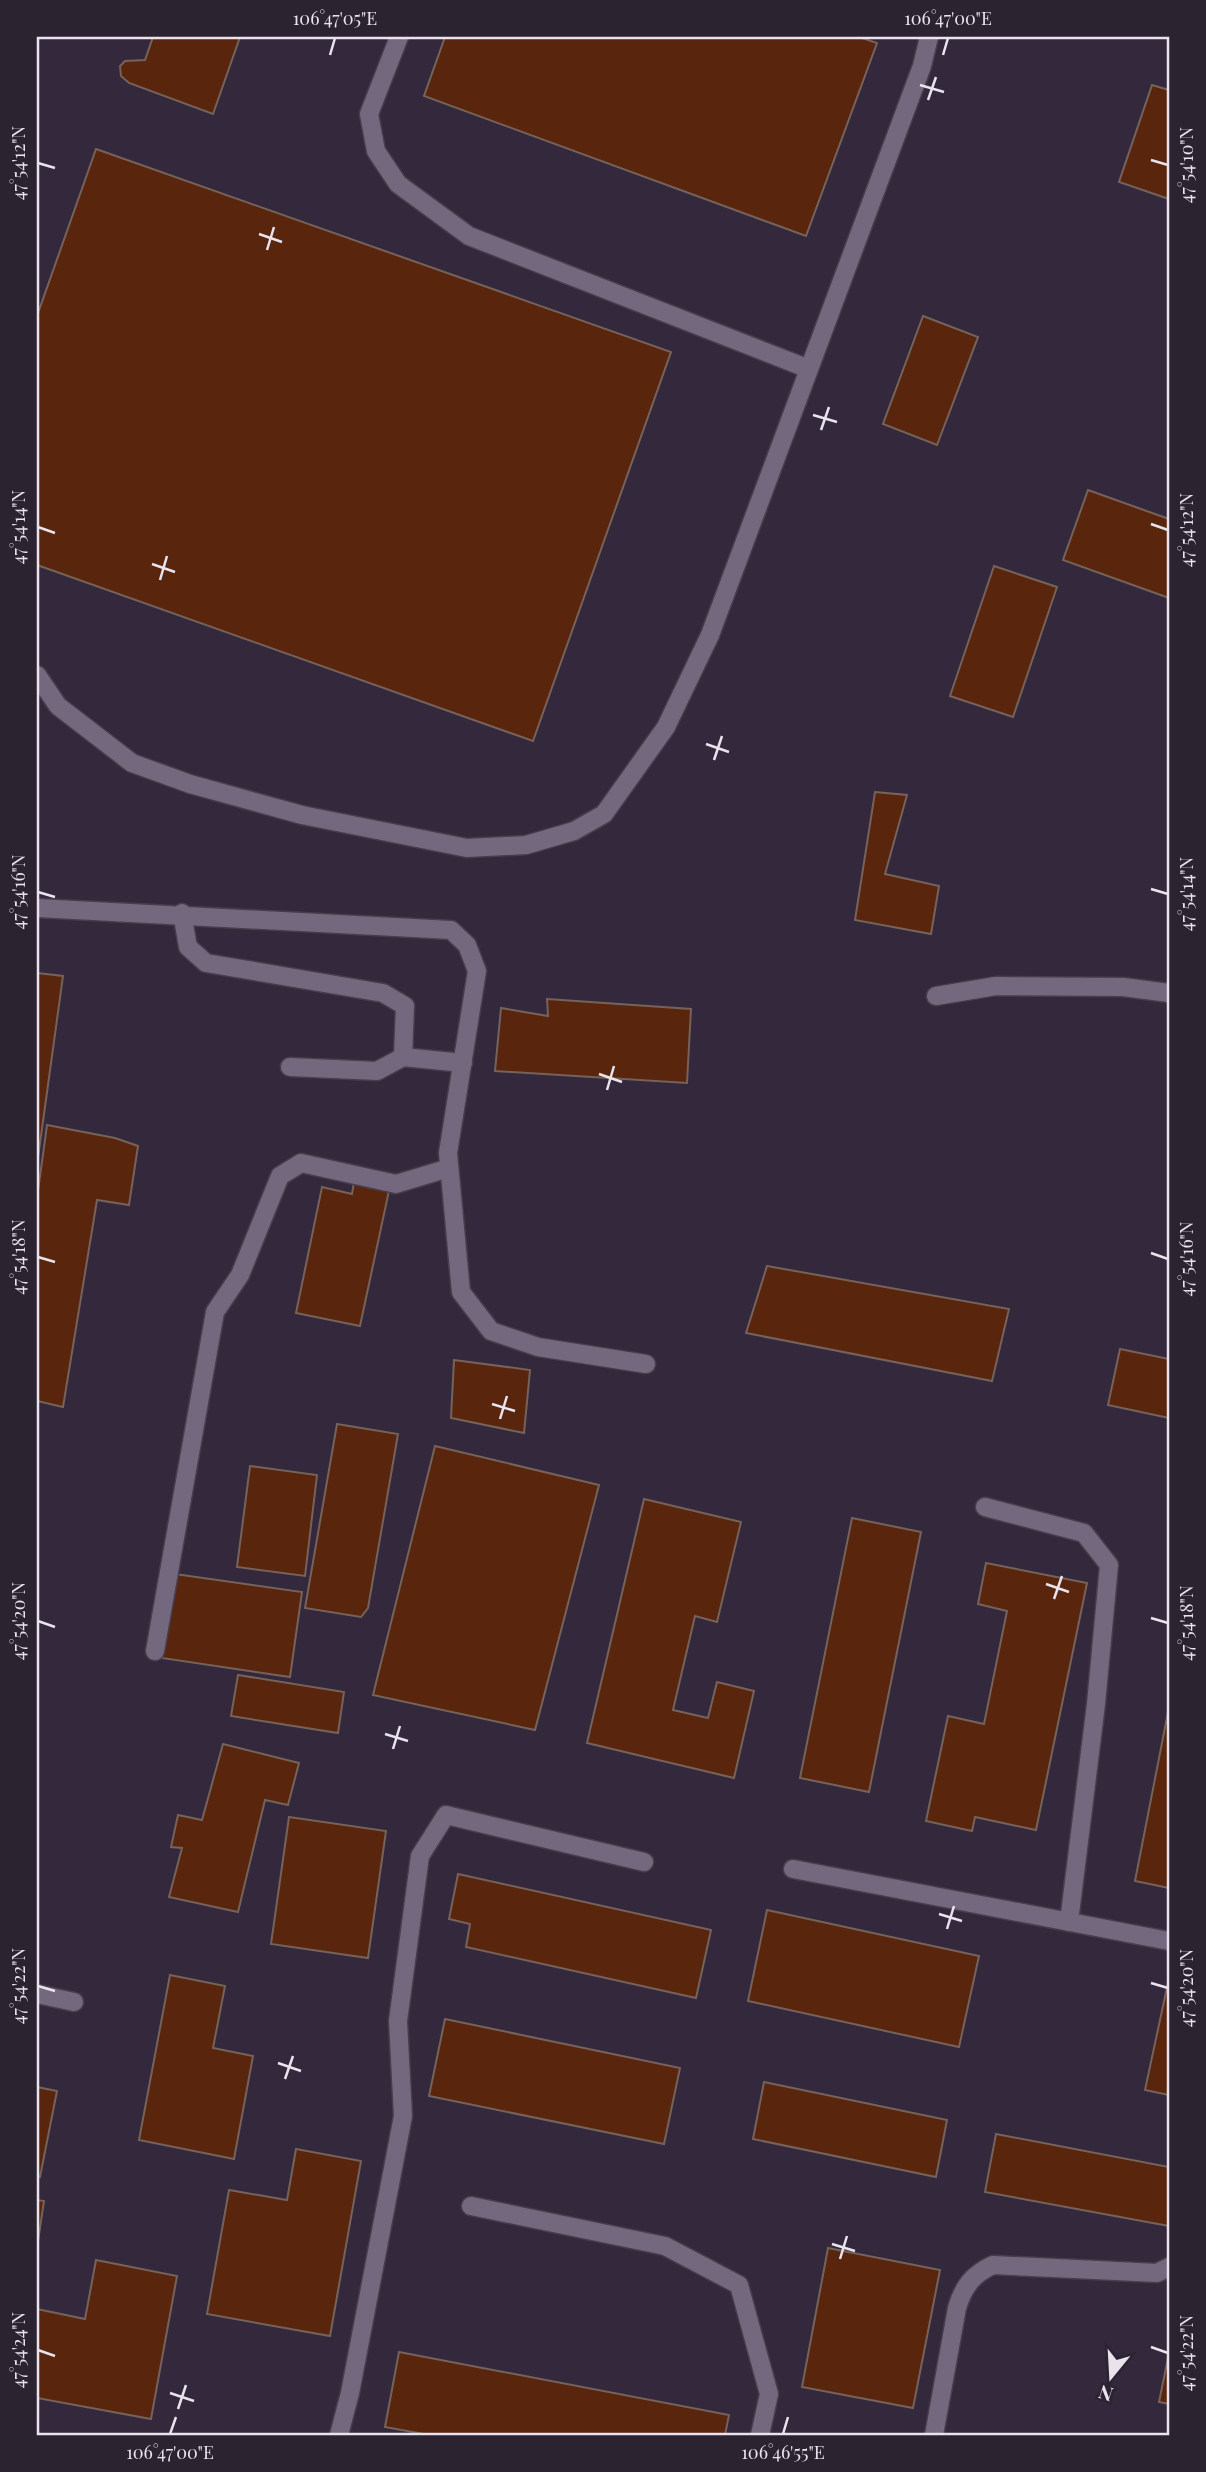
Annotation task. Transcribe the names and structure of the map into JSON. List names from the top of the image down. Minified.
{"north":"bottom","coordinates":["106°47'05\"E","106°47'00\"E","47°54'12\"N","47°54'10\"N","47°54'14\"N","47°54'16\"N","47°54'18\"N","47°54'20\"N","47°54'22\"N","47°54'24\"N","106°46'55\"E"]}
